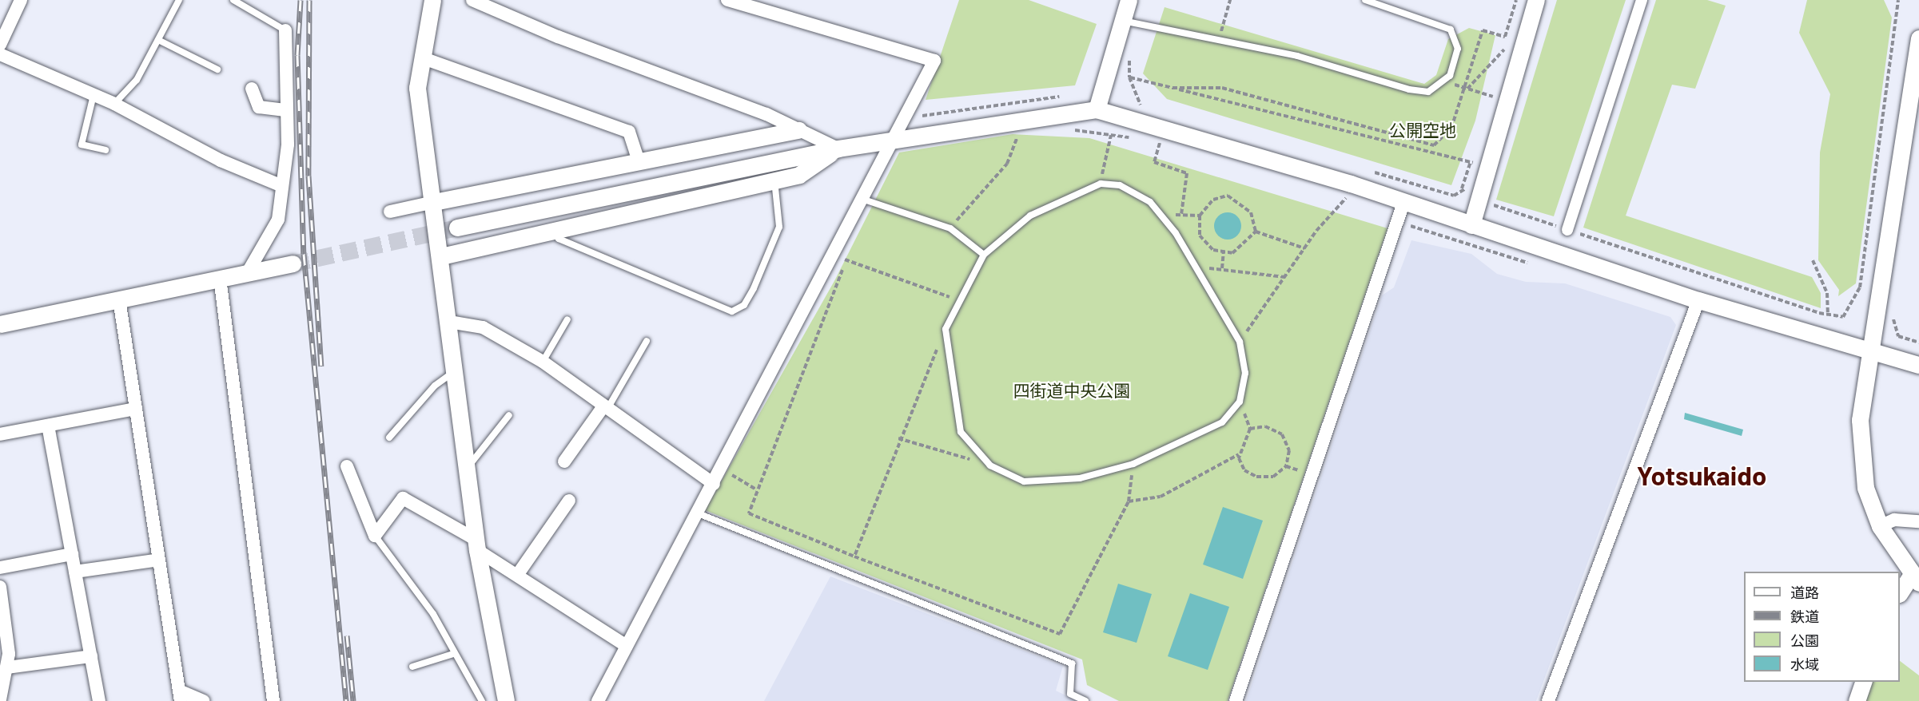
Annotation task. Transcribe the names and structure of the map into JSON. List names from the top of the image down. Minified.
{"districts":["Yotsukaido"],"parks":["公開空地","四街道中央公園"],"legend":["道路","鉄道","公園","水域"]}
